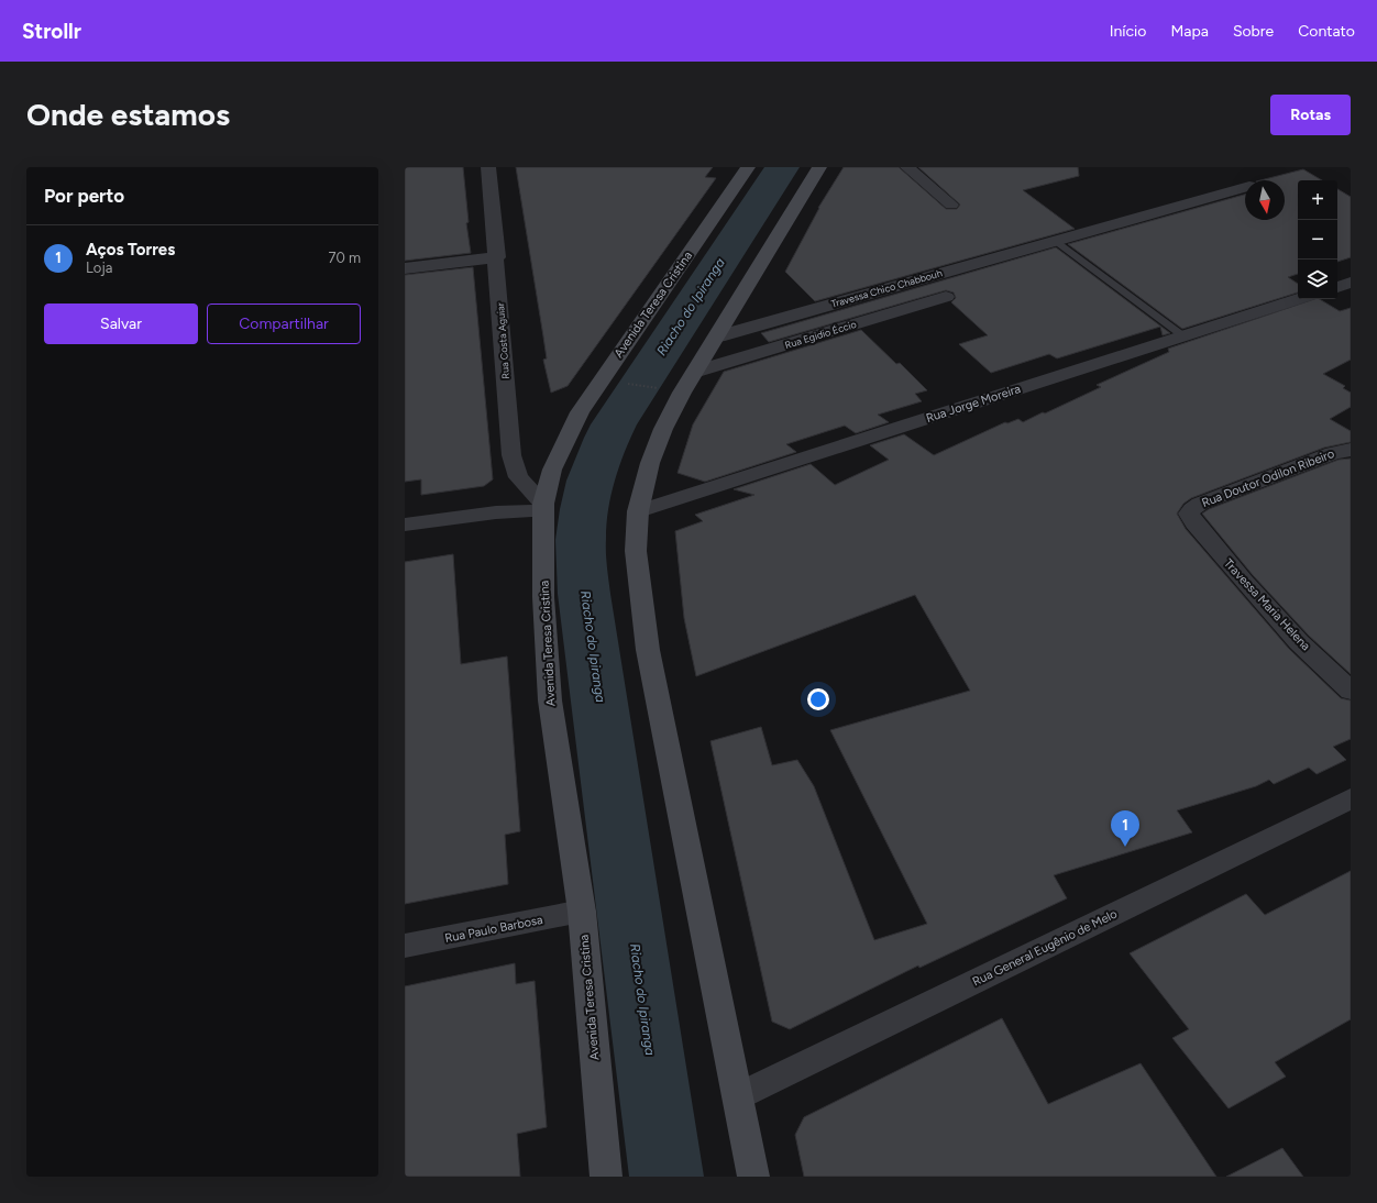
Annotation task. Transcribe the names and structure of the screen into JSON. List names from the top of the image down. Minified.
{"streets":{"main road":["Avenida Teresa Cristina"],"street":["Travessa Chico Chabbouh","Rua Egidio Éccio","Rua Costa Aguiar","Rua Jorge Moreira","Rua Doutor Odilon Ribeiro","Travessa Maria Helena","Rua Paulo Barbosa","Rua General Eugênio de Melo"]},"crossings":[["Avenida Teresa Cristina","Rua Costa Aguiar"],["Avenida Teresa Cristina","Rua Paulo Barbosa"],["Rua Doutor Odilon Ribeiro","Travessa Maria Helena"]],"water":["Riacho do Ipiranga"],"north":"bottom","page":{"header":"Strollr","nav":["Início","Mapa","Sobre","Contato"],"buttons":["Rotas",["Salvar","Compartilhar"]],"title":"Onde estamos","heading":"Por perto","map_buttons":["+","−"],"list":[{"mark":"1","name":"Aços Torres","note":"Loja","value":"70 m"}],"pins":"1"}}
